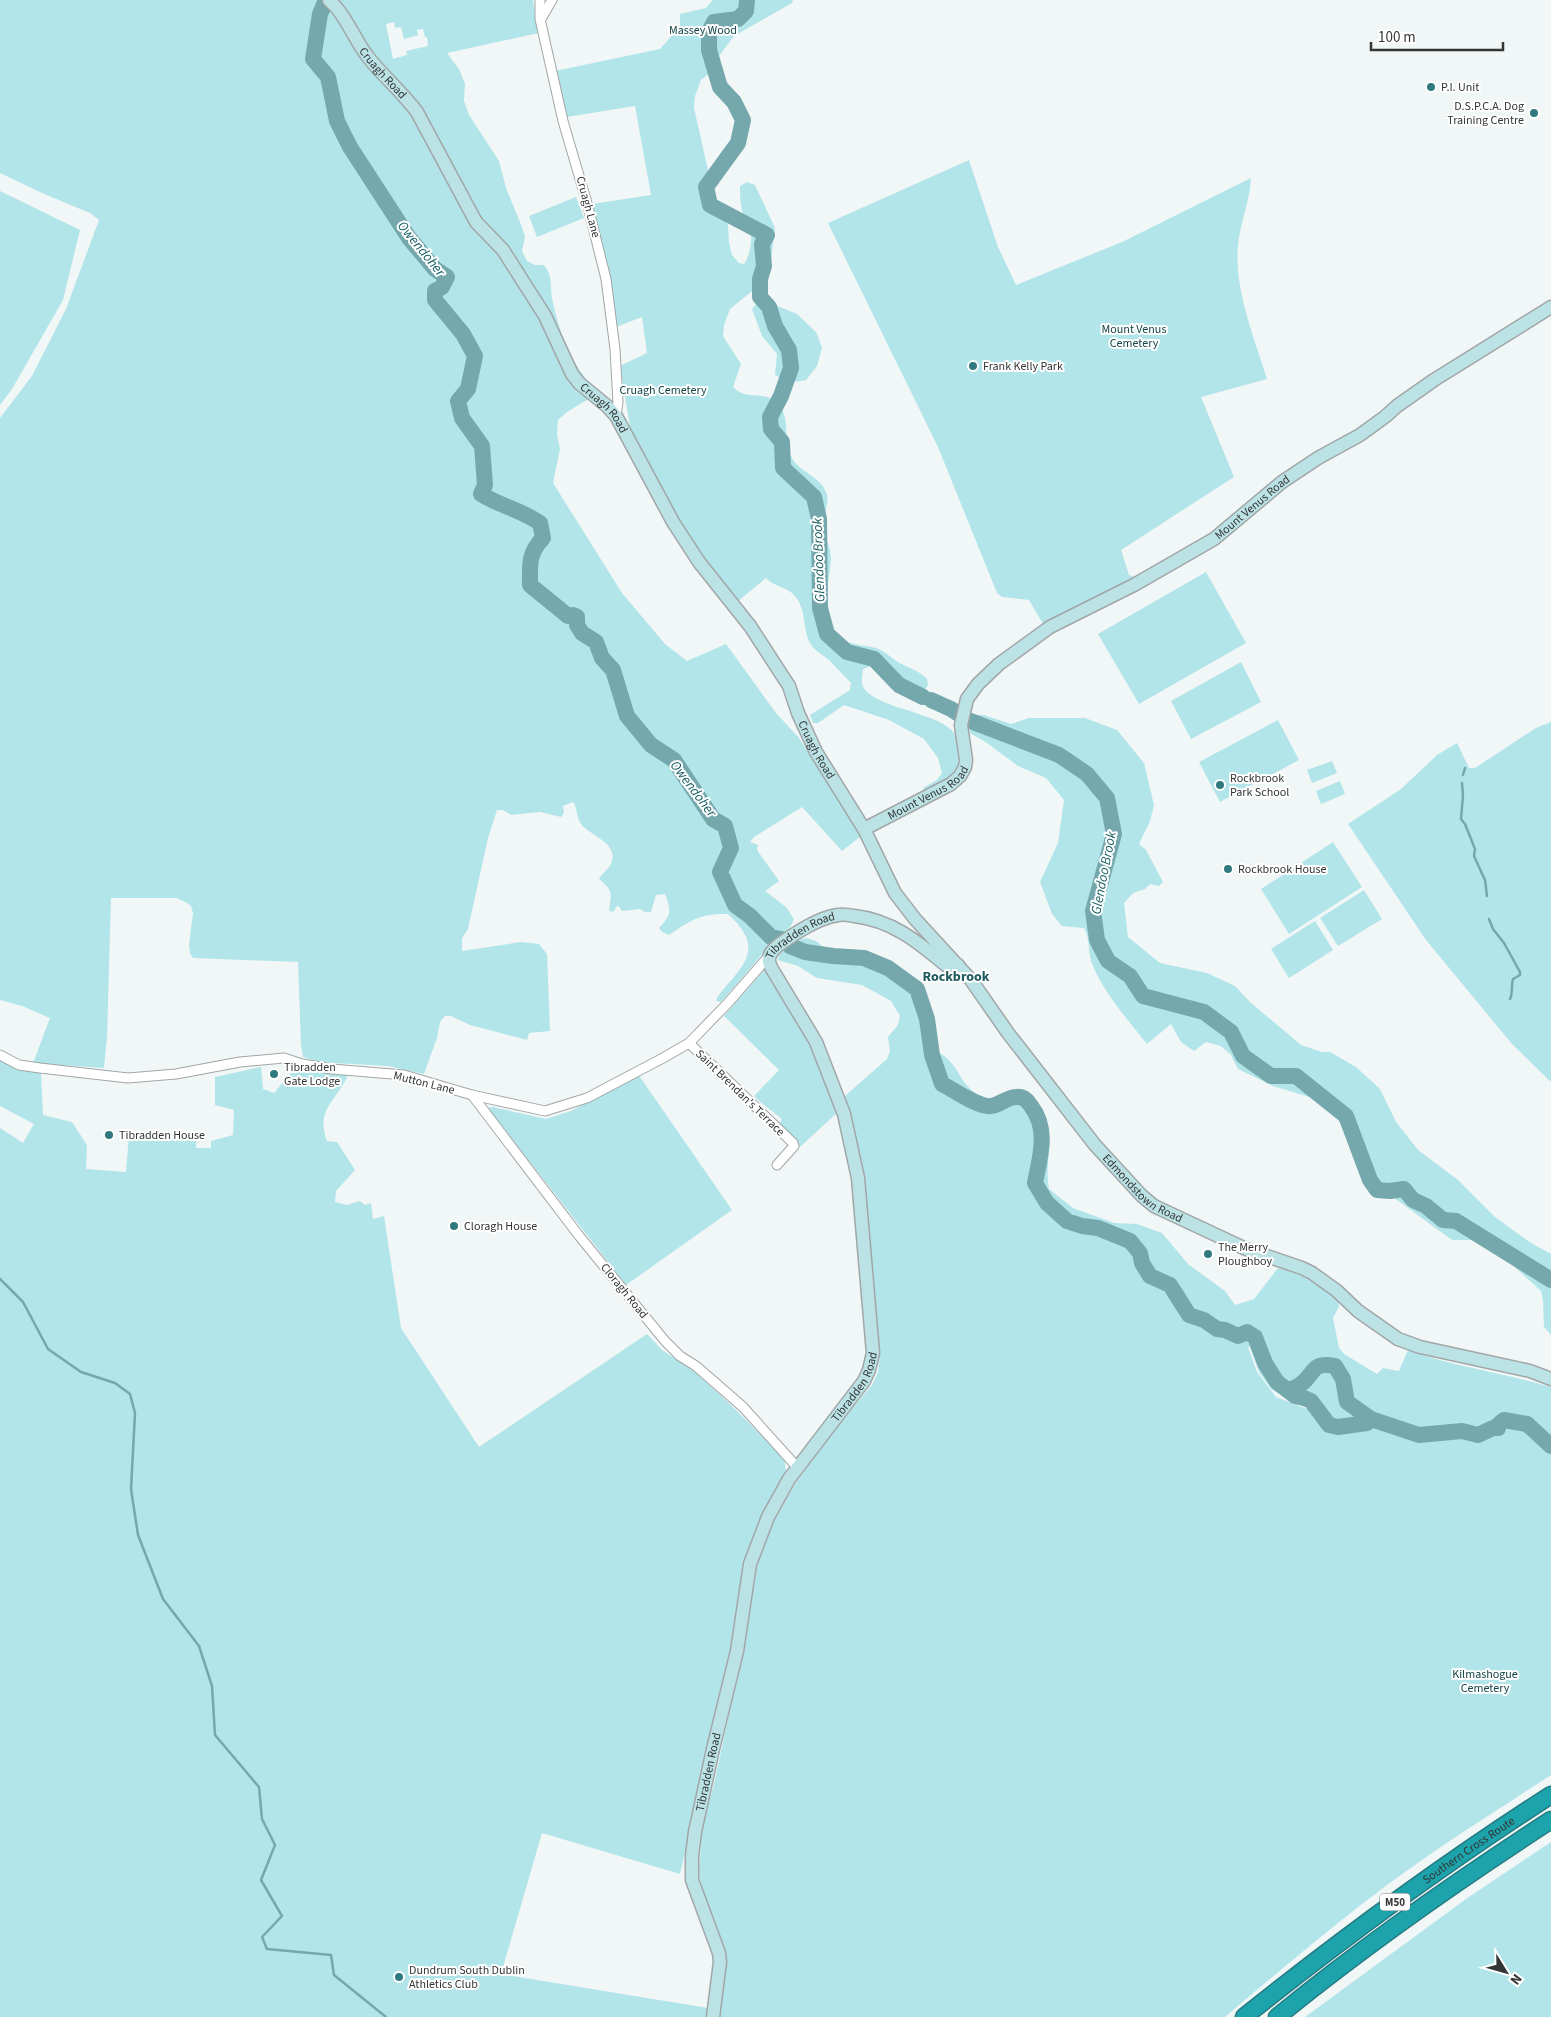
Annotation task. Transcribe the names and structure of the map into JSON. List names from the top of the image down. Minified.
{"streets":{"highway":["Southern Cross Route","M50"],"street":["Cruagh Road","Cruagh Lane","Mount Venus Road","Tibradden Road","Mutton Lane","Saint Brendan's Terrace","Edmondstown Road","Cloragh Road"]},"crossings":[["Cruagh Road","Cruagh Lane"],["Cruagh Road","Mount Venus Road"],["Cruagh Road","Edmondstown Road"],["Mount Venus Road","Edmondstown Road"],["Tibradden Road","Mutton Lane"],["Tibradden Road","Edmondstown Road"],["Tibradden Road","Cloragh Road"],["Mutton Lane","Saint Brendan's Terrace"],["Mutton Lane","Cloragh Road"]],"districts":["Rockbrook"],"water":["Owendoher","Glendoo Brook"],"parks":["Massey Wood","Mount Venus Cemetery","Cruagh Cemetery","Kilmashogue Cemetery"],"places":["P.I. Unit","D.S.P.C.A. Dog Training Centre","Frank Kelly Park","Rockbrook Park School","Rockbrook House","Tibradden Gate Lodge","Tibradden House","Cloragh House","The Merry Ploughboy","Dundrum South Dublin Athletics Club"],"scale_bar":"100 m","north":"bottom right"}
